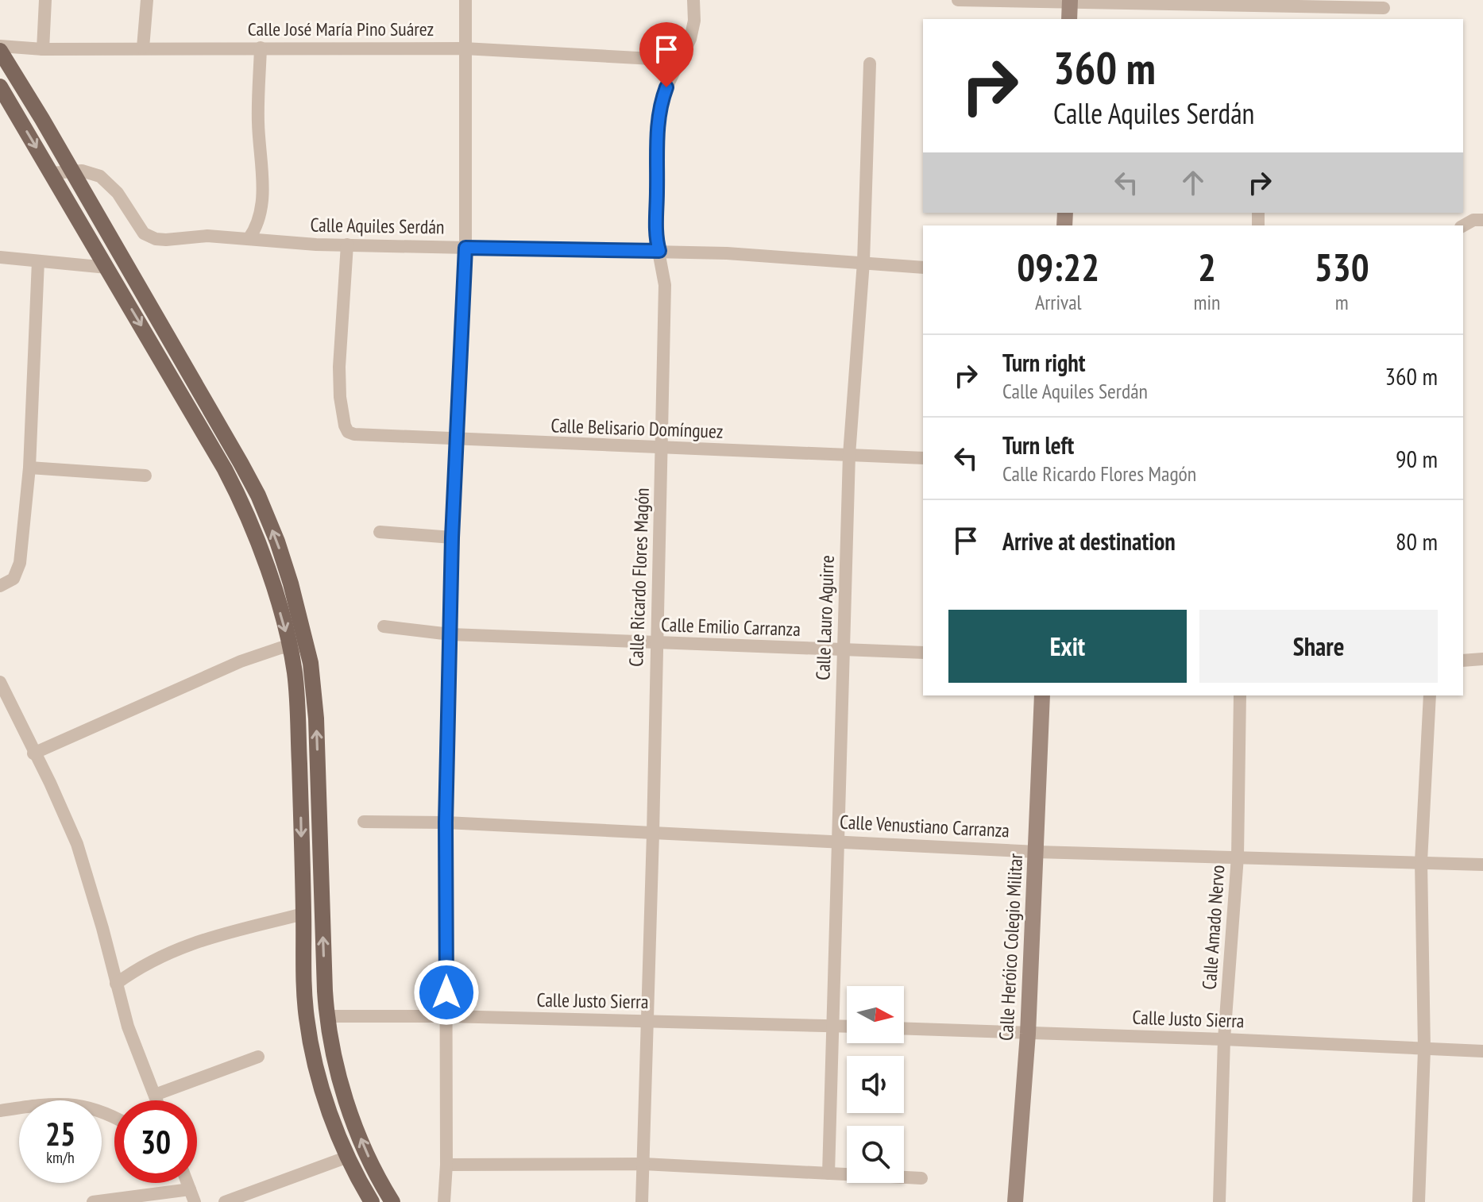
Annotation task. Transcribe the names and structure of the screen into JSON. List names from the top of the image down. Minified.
{"streets":{"main road":["Calle Heróico Colegio Militar"],"street":["Calle José María Pino Suárez","Calle Aquiles Serdán","Calle Belisario Domínguez","Calle Ricardo Flores Magón","Calle Lauro Aguirre","Calle Emilio Carranza","Calle Venustiano Carranza","Calle Amado Nervo","Calle Justo Sierra"]},"crossings":[["Calle José María Pino Suárez","Calle Ricardo Flores Magón"],["Calle Aquiles Serdán","Calle Belisario Domínguez"],["Calle Aquiles Serdán","Calle Ricardo Flores Magón"],["Calle Aquiles Serdán","Calle Lauro Aguirre"],["Calle Belisario Domínguez","Calle Ricardo Flores Magón"],["Calle Belisario Domínguez","Calle Lauro Aguirre"],["Calle Ricardo Flores Magón","Calle Emilio Carranza"],["Calle Ricardo Flores Magón","Calle Venustiano Carranza"],["Calle Ricardo Flores Magón","Calle Justo Sierra"],["Calle Lauro Aguirre","Calle Emilio Carranza"],["Calle Lauro Aguirre","Calle Venustiano Carranza"],["Calle Lauro Aguirre","Calle Justo Sierra"],["Calle Venustiano Carranza","Calle Amado Nervo"],["Calle Venustiano Carranza","Calle Heróico Colegio Militar"],["Calle Amado Nervo","Calle Justo Sierra"],["Calle Heróico Colegio Militar","Calle Justo Sierra"]],"north":"right","page":{"turn":["360 m","Calle Aquiles Serdán"],"eta":["09:22","Arrival","2","min","530","m"],"list":[{"name":"Turn right","note":"Calle Aquiles Serdán","value":"360 m"},{"name":"Turn left","note":"Calle Ricardo Flores Magón","value":"90 m"},{"name":"Arrive at destination","value":"80 m"}],"buttons":["Exit","Share"],"speed":"25 km/h","limit":"30"}}
